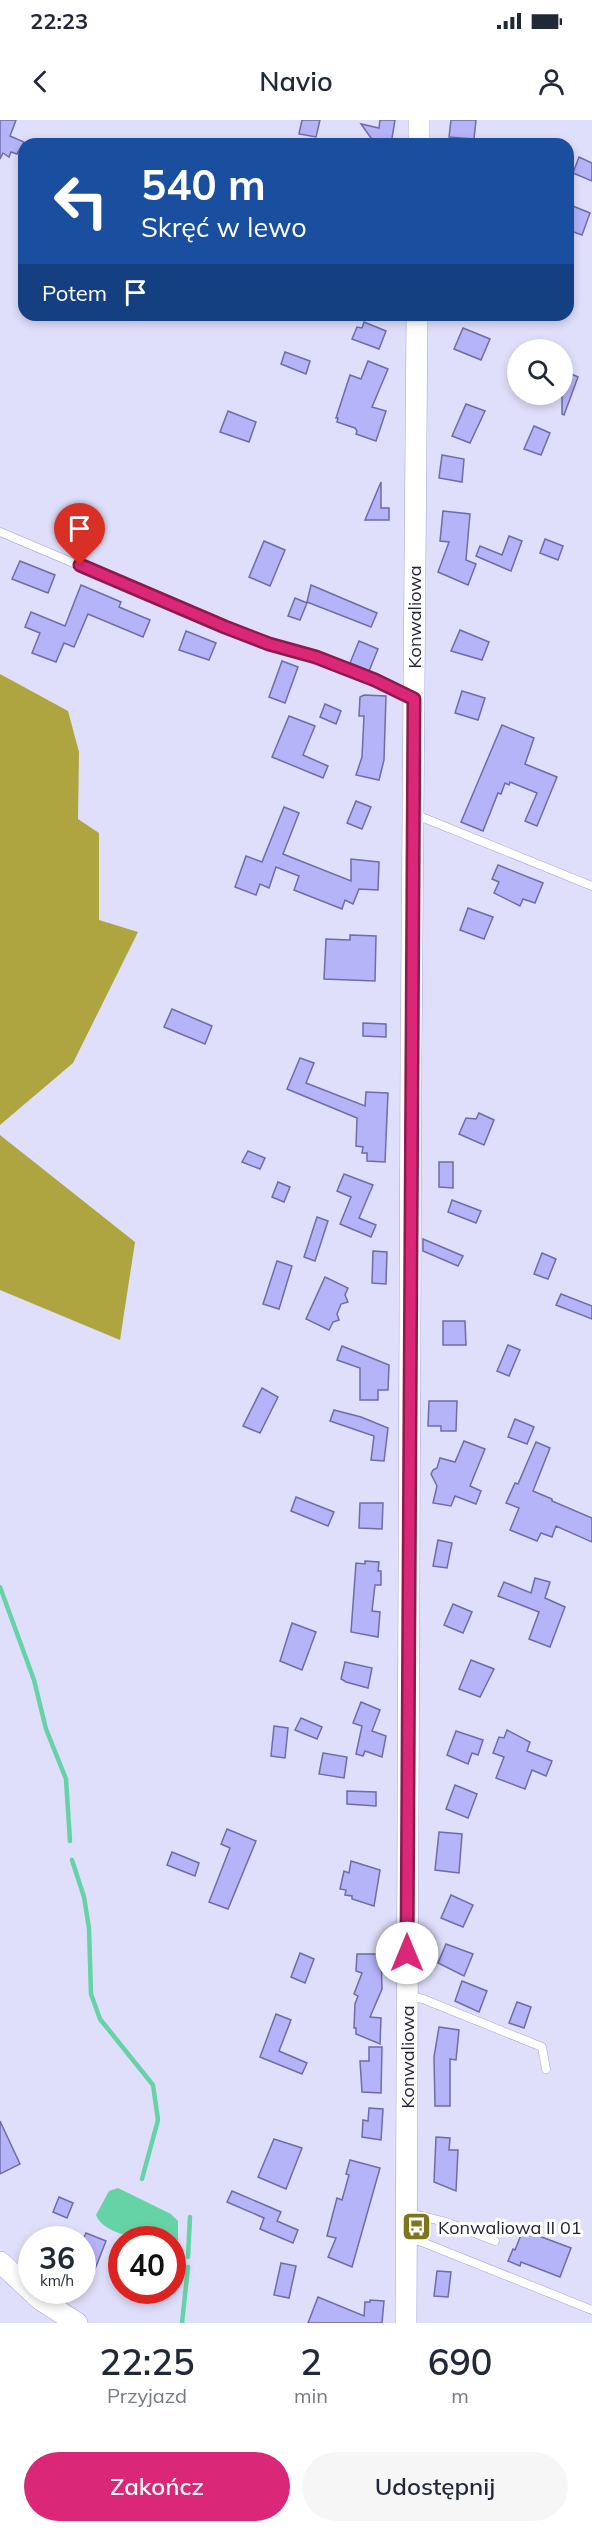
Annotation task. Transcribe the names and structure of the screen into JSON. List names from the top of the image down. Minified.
{"streets":{"street":["Konwaliowa"]},"places":{"bus stop":["Konwaliowa II 01"]},"page":{"status":"22:23","header":"Navio","turn":["540 m","Skręć w lewo"],"then":"Potem","speed":"36 km/h","limit":"40","eta":["22:25","Przyjazd","2","min","690","m"],"buttons":["Zakończ","Udostępnij"]}}
